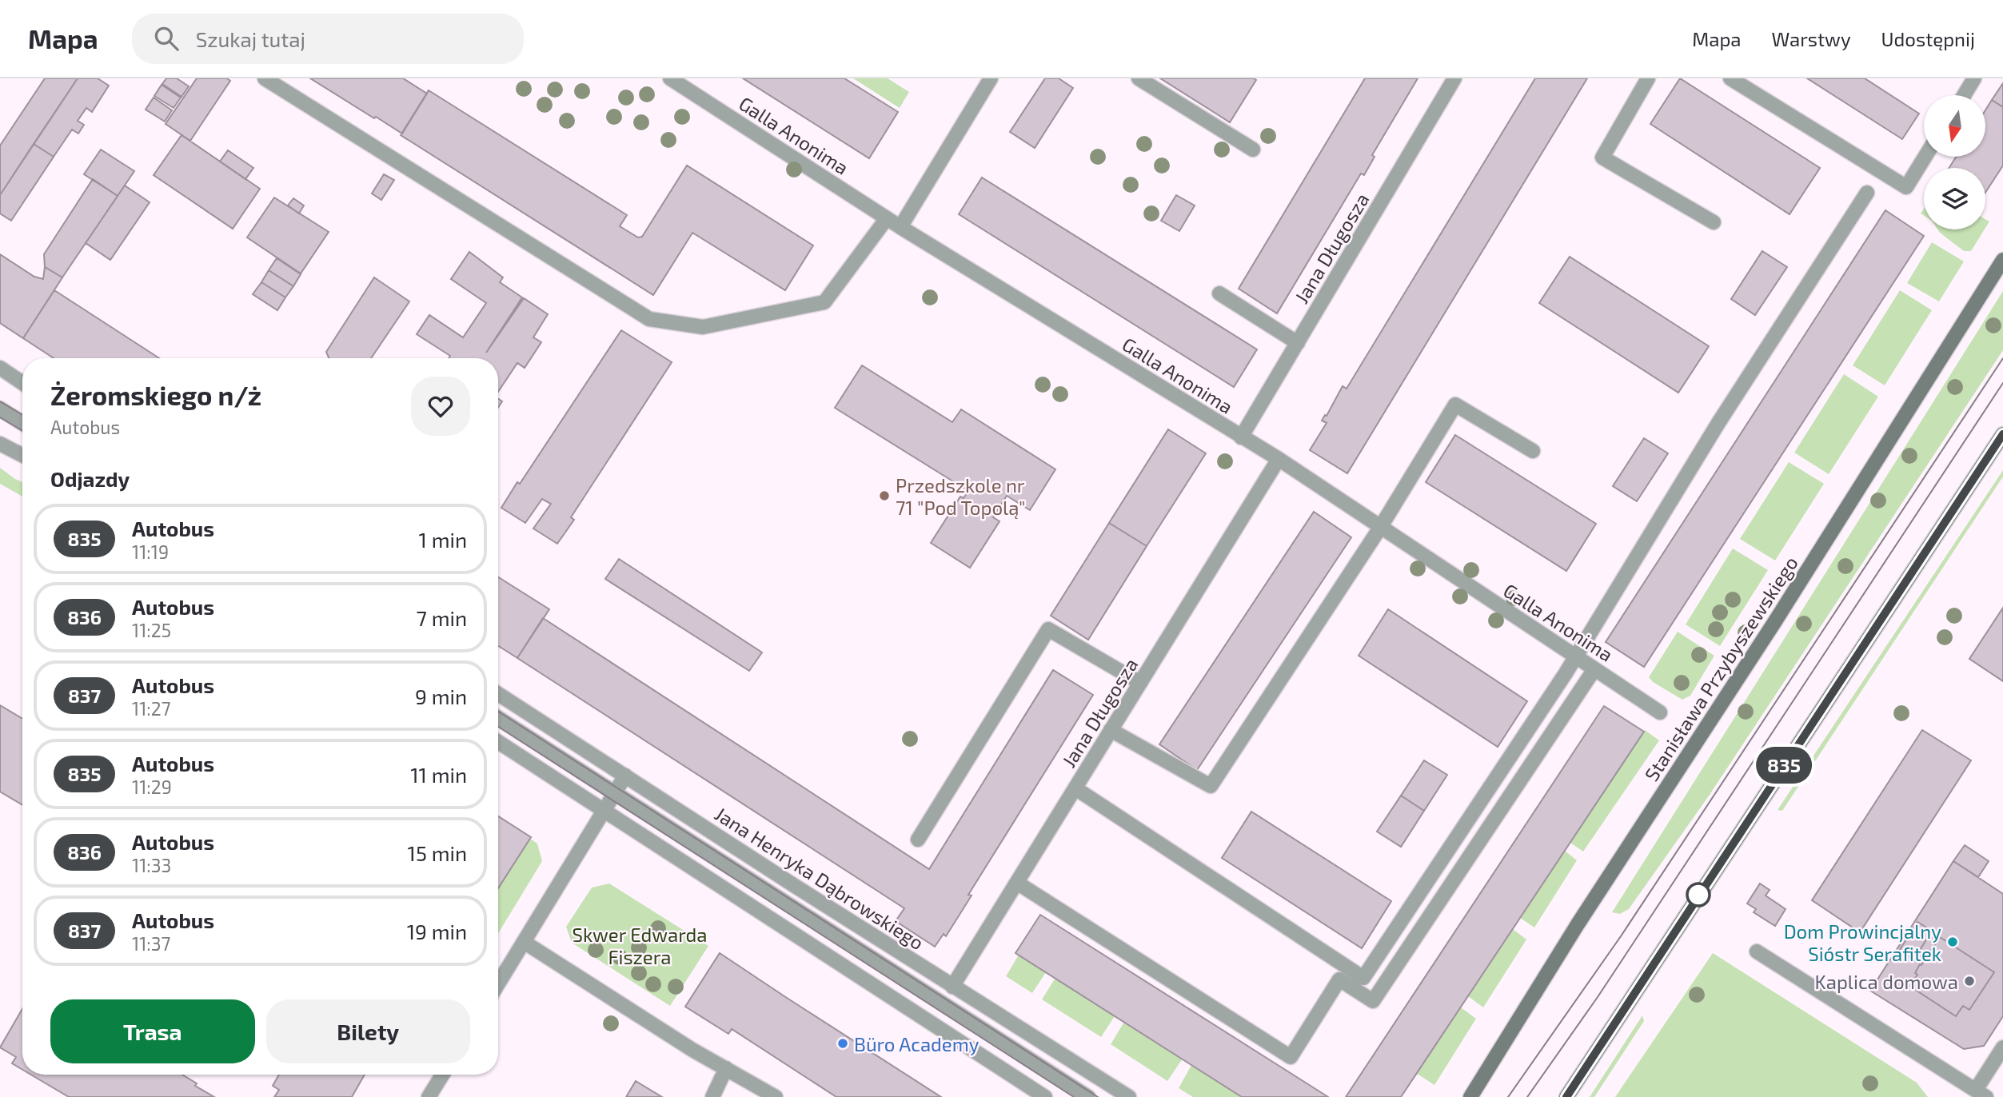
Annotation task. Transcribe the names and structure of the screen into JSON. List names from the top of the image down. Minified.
{"streets":{"main road":["Stanisława Przybyszewskiego"],"street":["Galla Anonima","Jana Długosza","Jana Henryka Dąbrowskiego"]},"crossings":[["Galla Anonima","Jana Długosza"],["Jana Długosza","Jana Henryka Dąbrowskiego"]],"parks":["Skwer Edwarda Fiszera"],"places":["Przedszkole nr 71 \"Pod Topolą\"","Dom Prowincjalny Sióstr Serafitek","Kaplica domowa","Büro Academy"],"lines":["bus line 835"],"north":"bottom","page":{"header":"Mapa","search":"Szukaj tutaj","nav":["Mapa","Warstwy","Udostępnij"],"on_map":"835","heading":[["Żeromskiego n/ż","Autobus"],"Odjazdy"],"list":[{"mark":"835","name":"Autobus","note":"11:19","value":"1 min"},{"mark":"836","name":"Autobus","note":"11:25","value":"7 min"},{"mark":"837","name":"Autobus","note":"11:27","value":"9 min"},{"mark":"835","name":"Autobus","note":"11:29","value":"11 min"},{"mark":"836","name":"Autobus","note":"11:33","value":"15 min"},{"mark":"837","name":"Autobus","note":"11:37","value":"19 min"}],"buttons":["Trasa","Bilety"]}}
